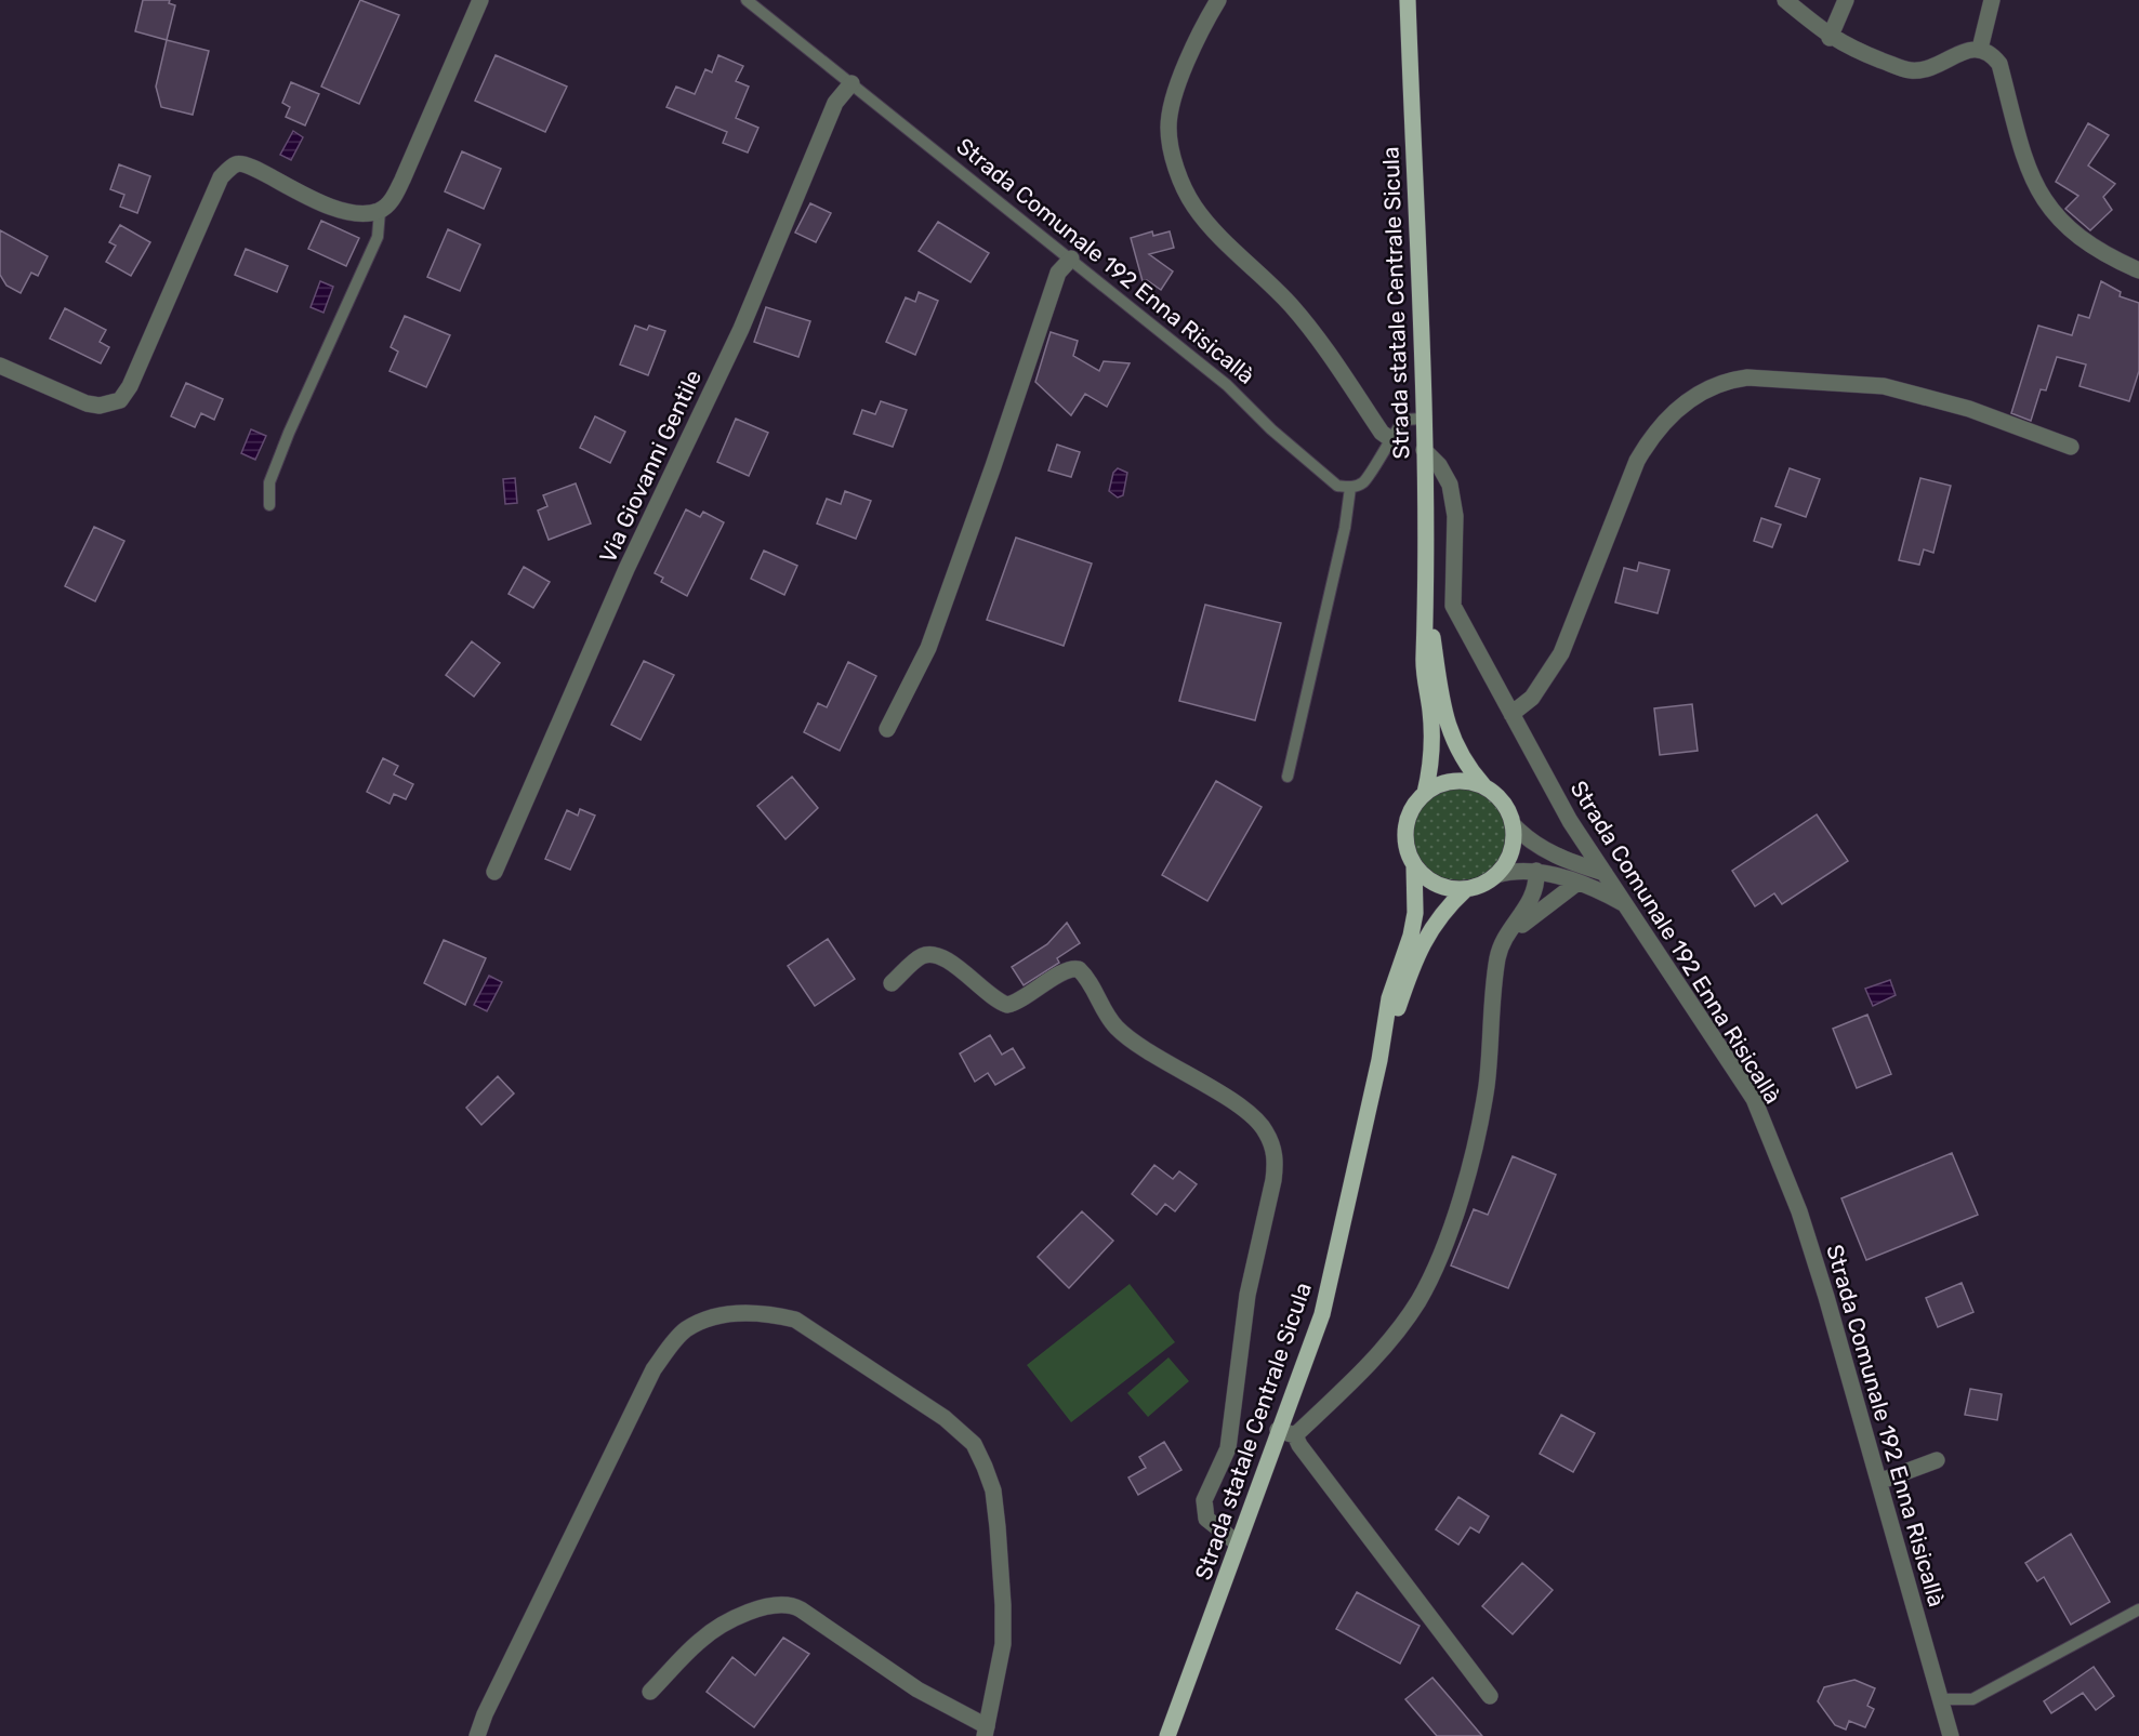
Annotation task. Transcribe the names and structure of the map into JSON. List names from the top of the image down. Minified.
{"streets":{"main road":["Strada statale Centrale Sicula"],"street":["Strada Comunale 192 Enna Risicallà","Via Giovanni Gentile"]},"crossings":[["Strada Comunale 192 Enna Risicallà","Strada statale Centrale Sicula"],["Strada Comunale 192 Enna Risicallà","Via Giovanni Gentile"]]}
